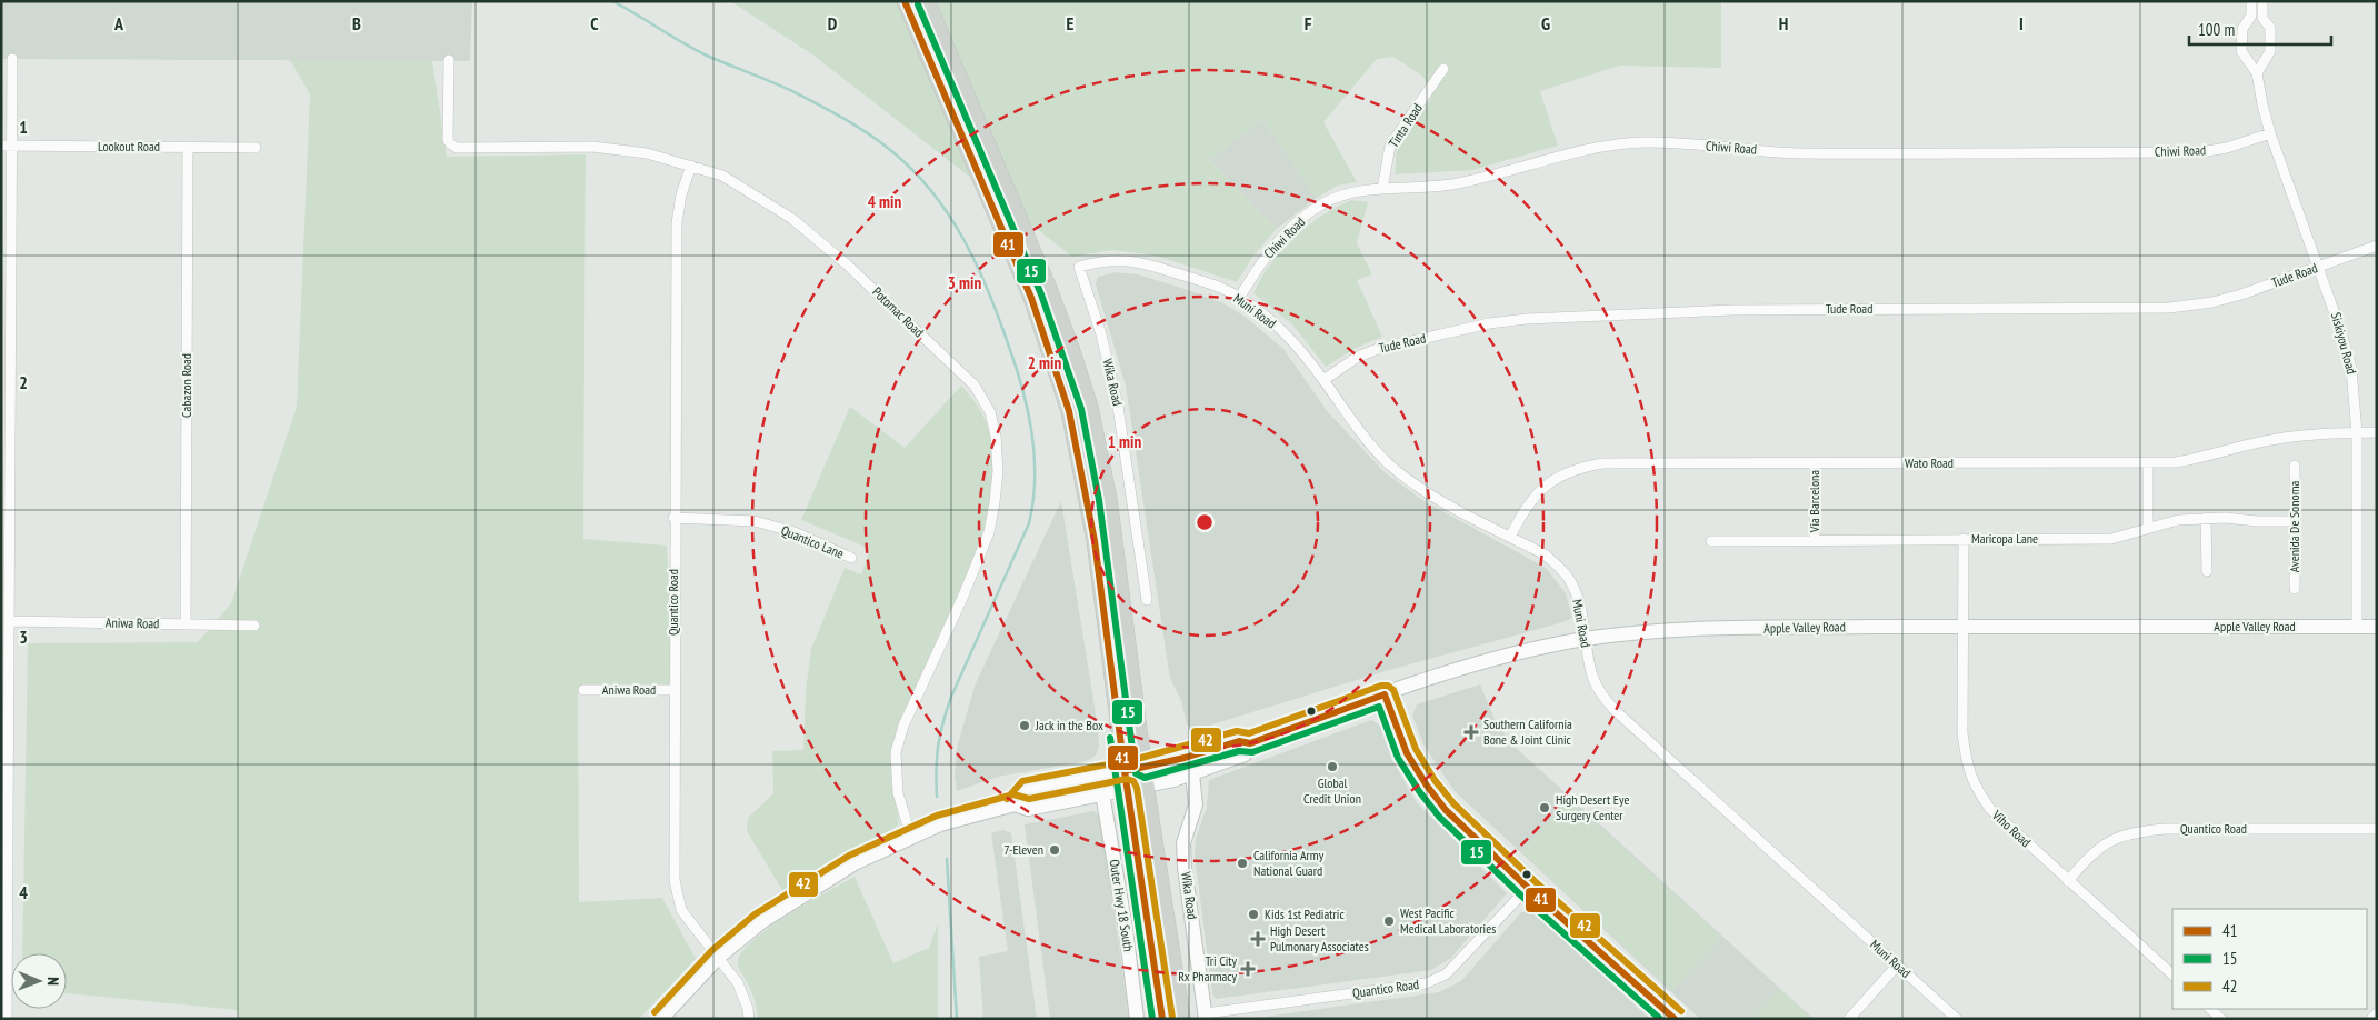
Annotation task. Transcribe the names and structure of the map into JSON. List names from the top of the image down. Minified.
{"streets":{"street":["Tinta Road","Lookout Road","Chiwi Road","Tude Road","Muni Road","Potomac Road","Siskiyou Road","Wika Road","Cabazon Road","Wato Road","Via Barcelona","Avenida De Sonoma","Maricopa Lane","Quantico Lane","Quantico Road","Aniwa Road","Apple Valley Road","Viho Road","Outer Hwy 18 South"]},"crossings":[["Tinta Road","Chiwi Road"],["Lookout Road","Cabazon Road"],["Chiwi Road","Muni Road"],["Chiwi Road","Siskiyou Road"],["Tude Road","Muni Road"],["Tude Road","Siskiyou Road"],["Muni Road","Wika Road"],["Muni Road","Wato Road"],["Muni Road","Apple Valley Road"],["Potomac Road","Quantico Road"],["Potomac Road","Apple Valley Road"],["Siskiyou Road","Wato Road"],["Siskiyou Road","Apple Valley Road"],["Wika Road","Quantico Road"],["Wika Road","Apple Valley Road"],["Cabazon Road","Aniwa Road"],["Wato Road","Via Barcelona"],["Via Barcelona","Maricopa Lane"],["Avenida De Sonoma","Maricopa Lane"],["Maricopa Lane","Viho Road"],["Quantico Lane","Quantico Road"],["Quantico Road","Aniwa Road"],["Quantico Road","Apple Valley Road"],["Quantico Road","Viho Road"],["Apple Valley Road","Viho Road"],["Apple Valley Road","Outer Hwy 18 South"]],"places":{"other":["Jack in the Box","Global Credit Union","High Desert Eye Surgery Center","7-Eleven","California Army National Guard","Kids 1st Pediatric","West Pacific Medical Laboratories"],"health":["Southern California Bone & Joint Clinic","High Desert Pulmonary Associates","Tri City Rx Pharmacy"]},"lines":["transit line 41","transit line 15","transit line 42"],"legend":["41","15","42"],"scale_bar":"100 m","north":"right","grid":{"columns":["A","B","C","D","E","F","G","H","I"],"rows":["1","2","3","4"]},"rings":["4 min","3 min","2 min","1 min"]}
